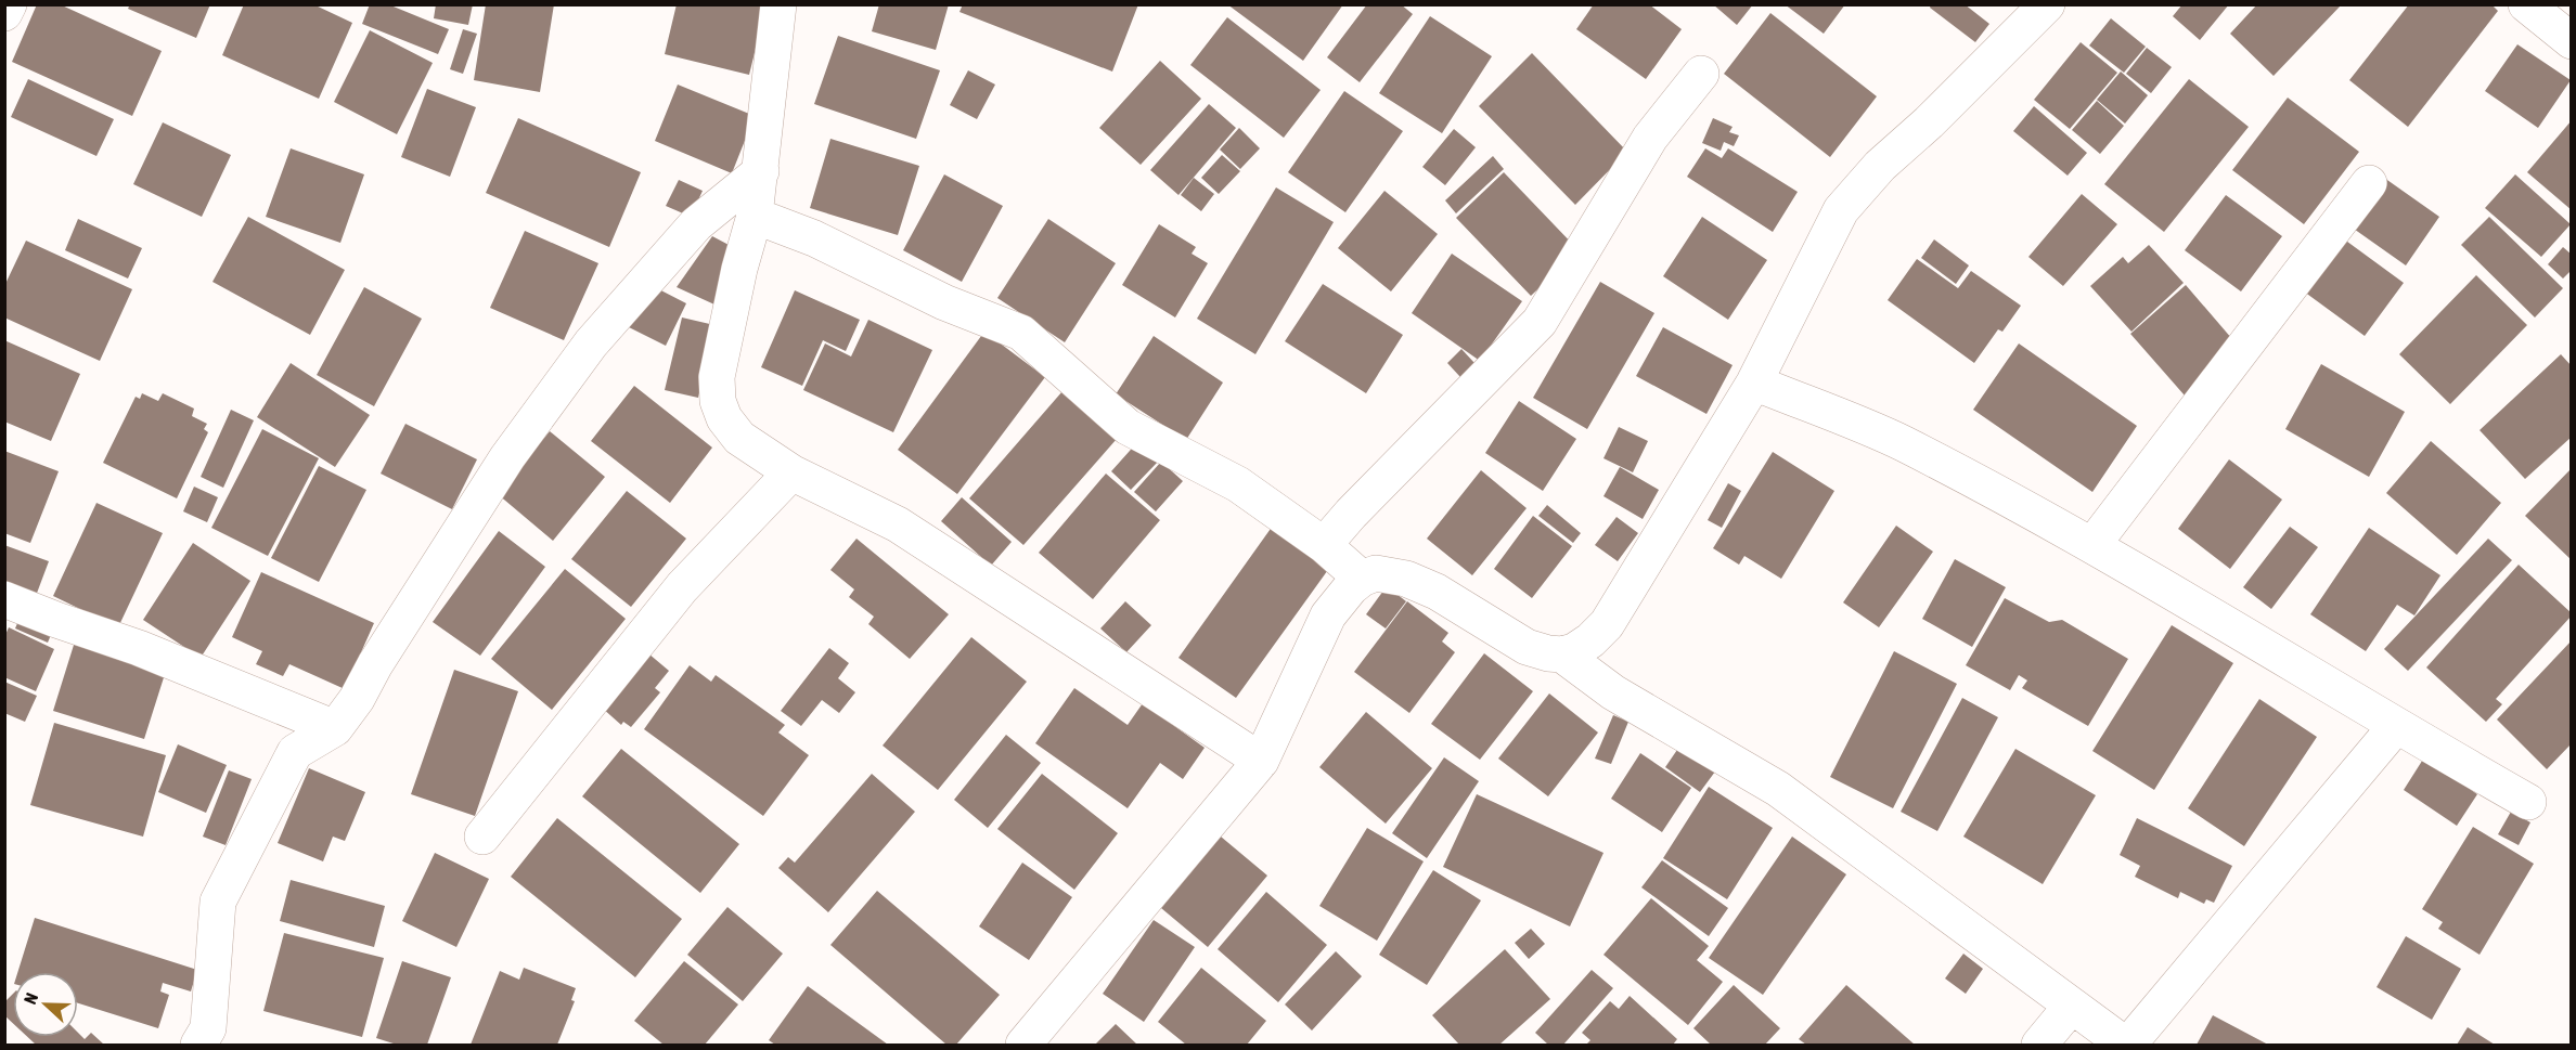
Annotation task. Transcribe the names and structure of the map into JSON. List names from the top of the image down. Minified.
{"north":"left"}
